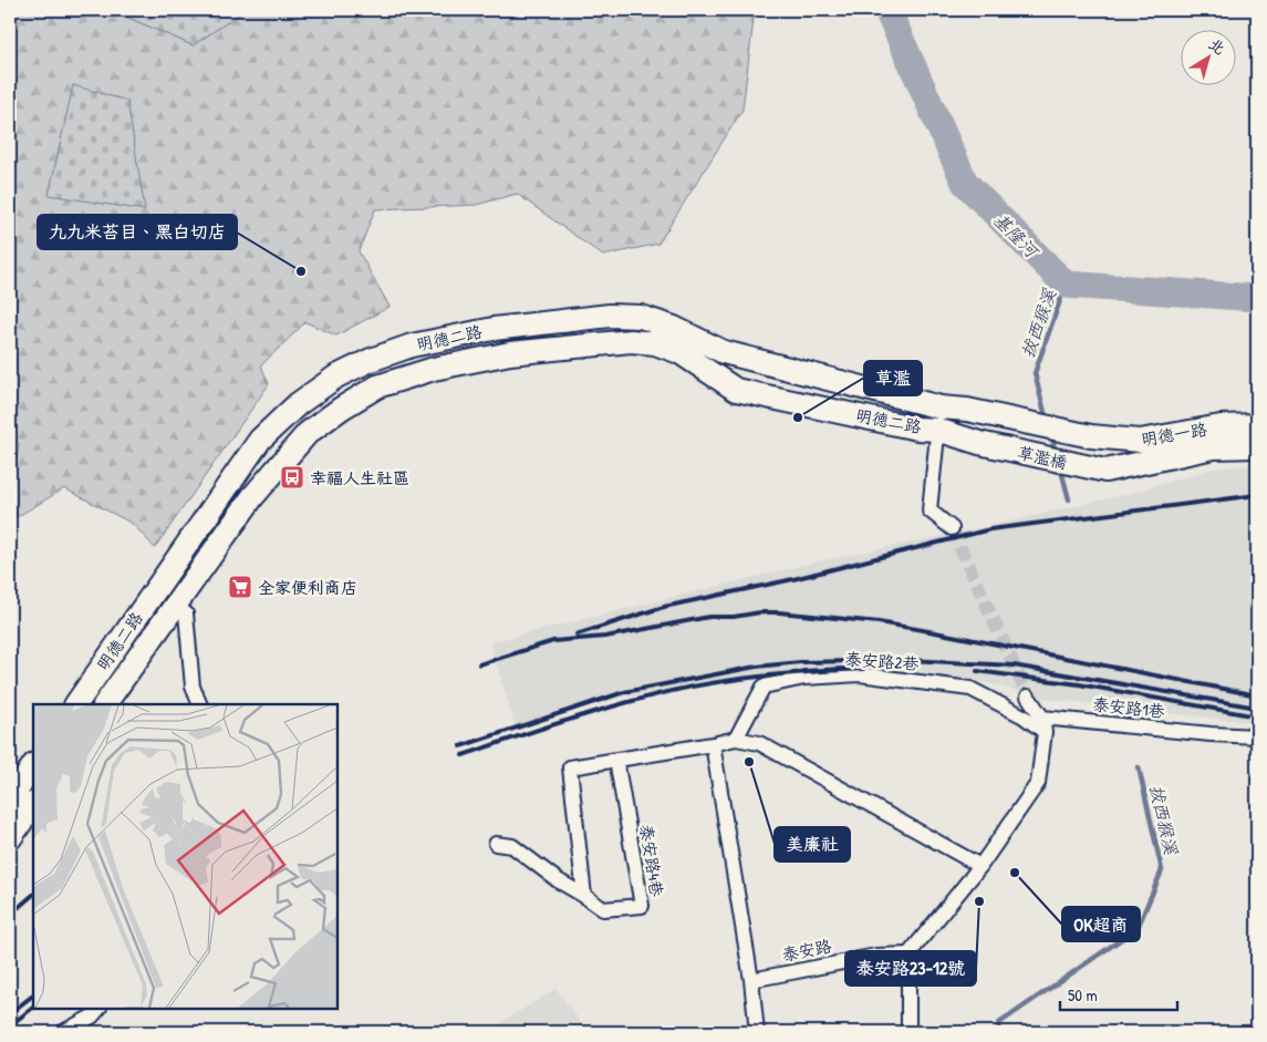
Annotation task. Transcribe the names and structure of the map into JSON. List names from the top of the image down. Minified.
{"streets":{"main road":["明德二路","明德一路","草濫橋"],"street":["泰安路2巷","泰安路1巷","泰安路4巷","泰安路"]},"crossings":[["明德二路","草濫橋"],["明德一路","草濫橋"]],"water":["基隆河","拔西猴溪"],"places":{"other":["九九米苔目、黑白切店","草濫","美廉社","OK超商","泰安路23-12號"],"bus stop":["幸福人生社區"],"supermarket":["全家便利商店"]},"scale_bar":"50 m","north":"top right"}
